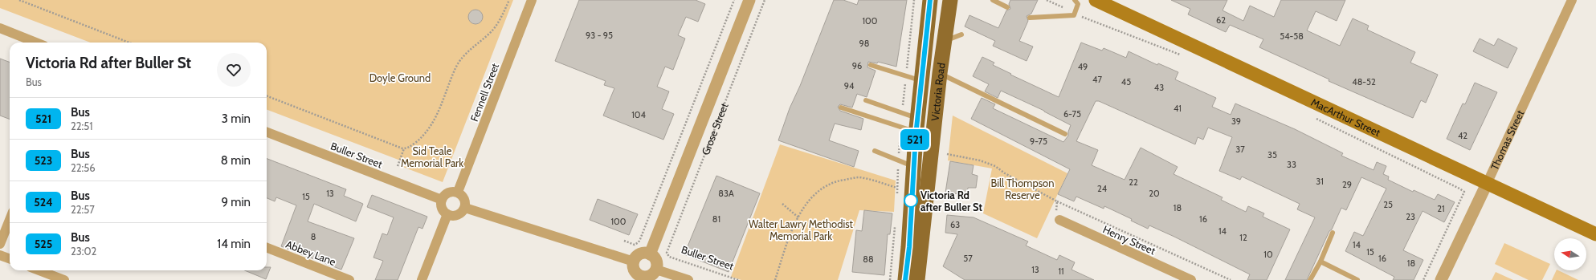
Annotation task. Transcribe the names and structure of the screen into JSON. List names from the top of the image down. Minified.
{"streets":{"main road":["Victoria Road","MacArthur Street"],"street":["Fennell Street","Grose Street","Thomas Street","Buller Street","Henry Street","Abbey Lane"]},"crossings":[["Fennell Street","Buller Street"],["MacArthur Street","Thomas Street"],["Grose Street","Buller Street"]],"parks":["Doyle Ground","Sid Teale Memorial Park","Bill Thompson Reserve","Walter Lawry Methodist Memorial Park"],"places":["Victoria Rd after Buller St"],"lines":["bus line 521"],"house_numbers":["62","100","93 - 95","54-58","98","96","49","47","45","48-52","94","43","41","6-75","104","39","42","9-75","37","35","33","31","22","29","24","13","83A","20","15","25","18","21","23","81","16","100","63","14","8","12","14","15","10","57","16","88","18","13","11"],"north":"left","page":{"on_map":"521","heading":["Victoria Rd after Buller St","Bus"],"list":[{"mark":"521","name":"Bus","note":"22:51","value":"3 min"},{"mark":"523","name":"Bus","note":"22:56","value":"8 min"},{"mark":"524","name":"Bus","note":"22:57","value":"9 min"},{"mark":"525","name":"Bus","note":"23:02","value":"14 min"}]}}
